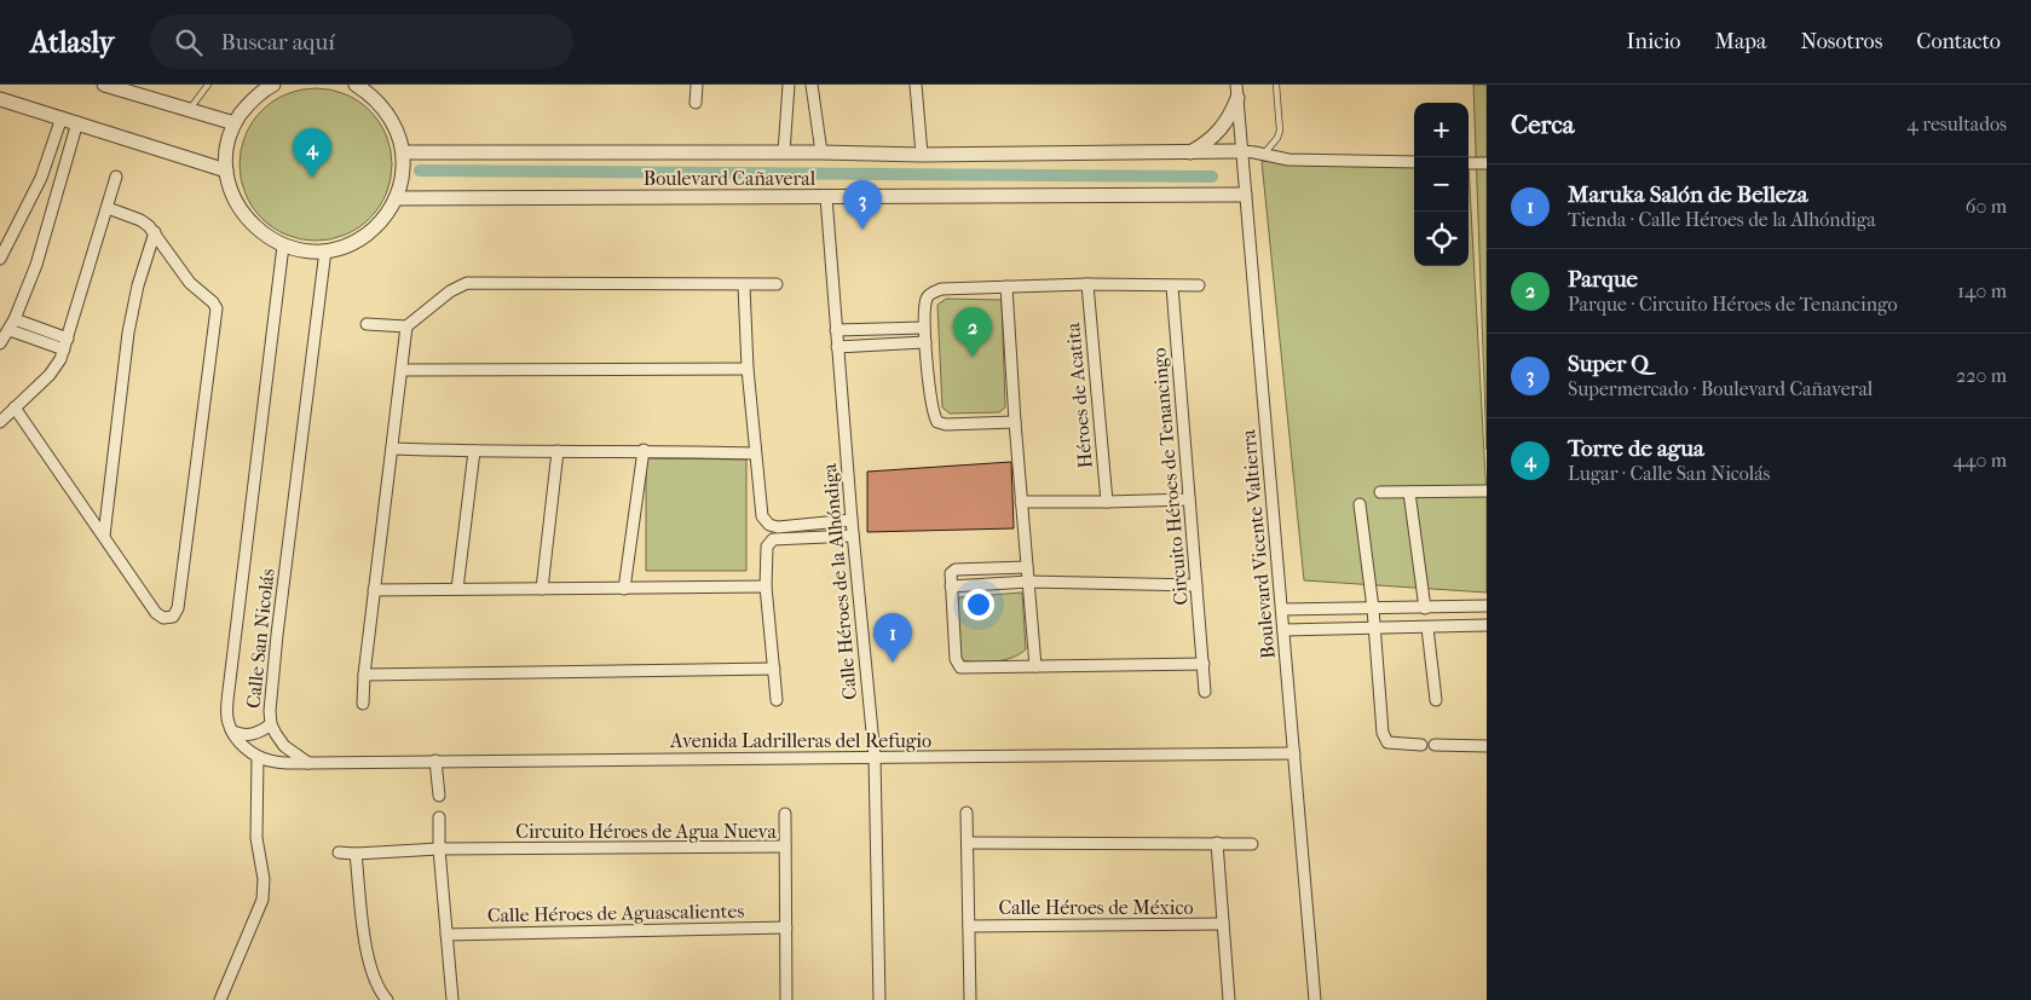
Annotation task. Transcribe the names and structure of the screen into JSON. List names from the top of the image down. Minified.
{"streets":{"street":["Boulevard Cañaveral","Héroes de Acatita","Circuito Héroes de Tenancingo","Boulevard Vicente Valtierra","Calle Héroes de la Alhóndiga","Calle San Nicolás","Avenida Ladrilleras del Refugio","Circuito Héroes de Agua Nueva","Calle Héroes de México","Calle Héroes de Aguascalientes"]},"crossings":[["Boulevard Cañaveral","Boulevard Vicente Valtierra"],["Boulevard Cañaveral","Calle Héroes de la Alhóndiga"],["Boulevard Vicente Valtierra","Avenida Ladrilleras del Refugio"],["Calle Héroes de la Alhóndiga","Avenida Ladrilleras del Refugio"],["Calle San Nicolás","Avenida Ladrilleras del Refugio"],["Circuito Héroes de Agua Nueva","Calle Héroes de Aguascalientes"]],"page":{"header":"Atlasly","search":"Buscar aquí","nav":["Inicio","Mapa","Nosotros","Contacto"],"heading":["Cerca","4 resultados"],"map_buttons":["+","−"],"pins":["4","3","2","1"],"list":[{"mark":"1","name":"Maruka Salón de Belleza","note":"Tienda · Calle Héroes de la Alhóndiga","value":"60 m"},{"mark":"2","name":"Parque","note":"Parque · Circuito Héroes de Tenancingo","value":"140 m"},{"mark":"3","name":"Super Q","note":"Supermercado · Boulevard Cañaveral","value":"220 m"},{"mark":"4","name":"Torre de agua","note":"Lugar · Calle San Nicolás","value":"440 m"}]}}
